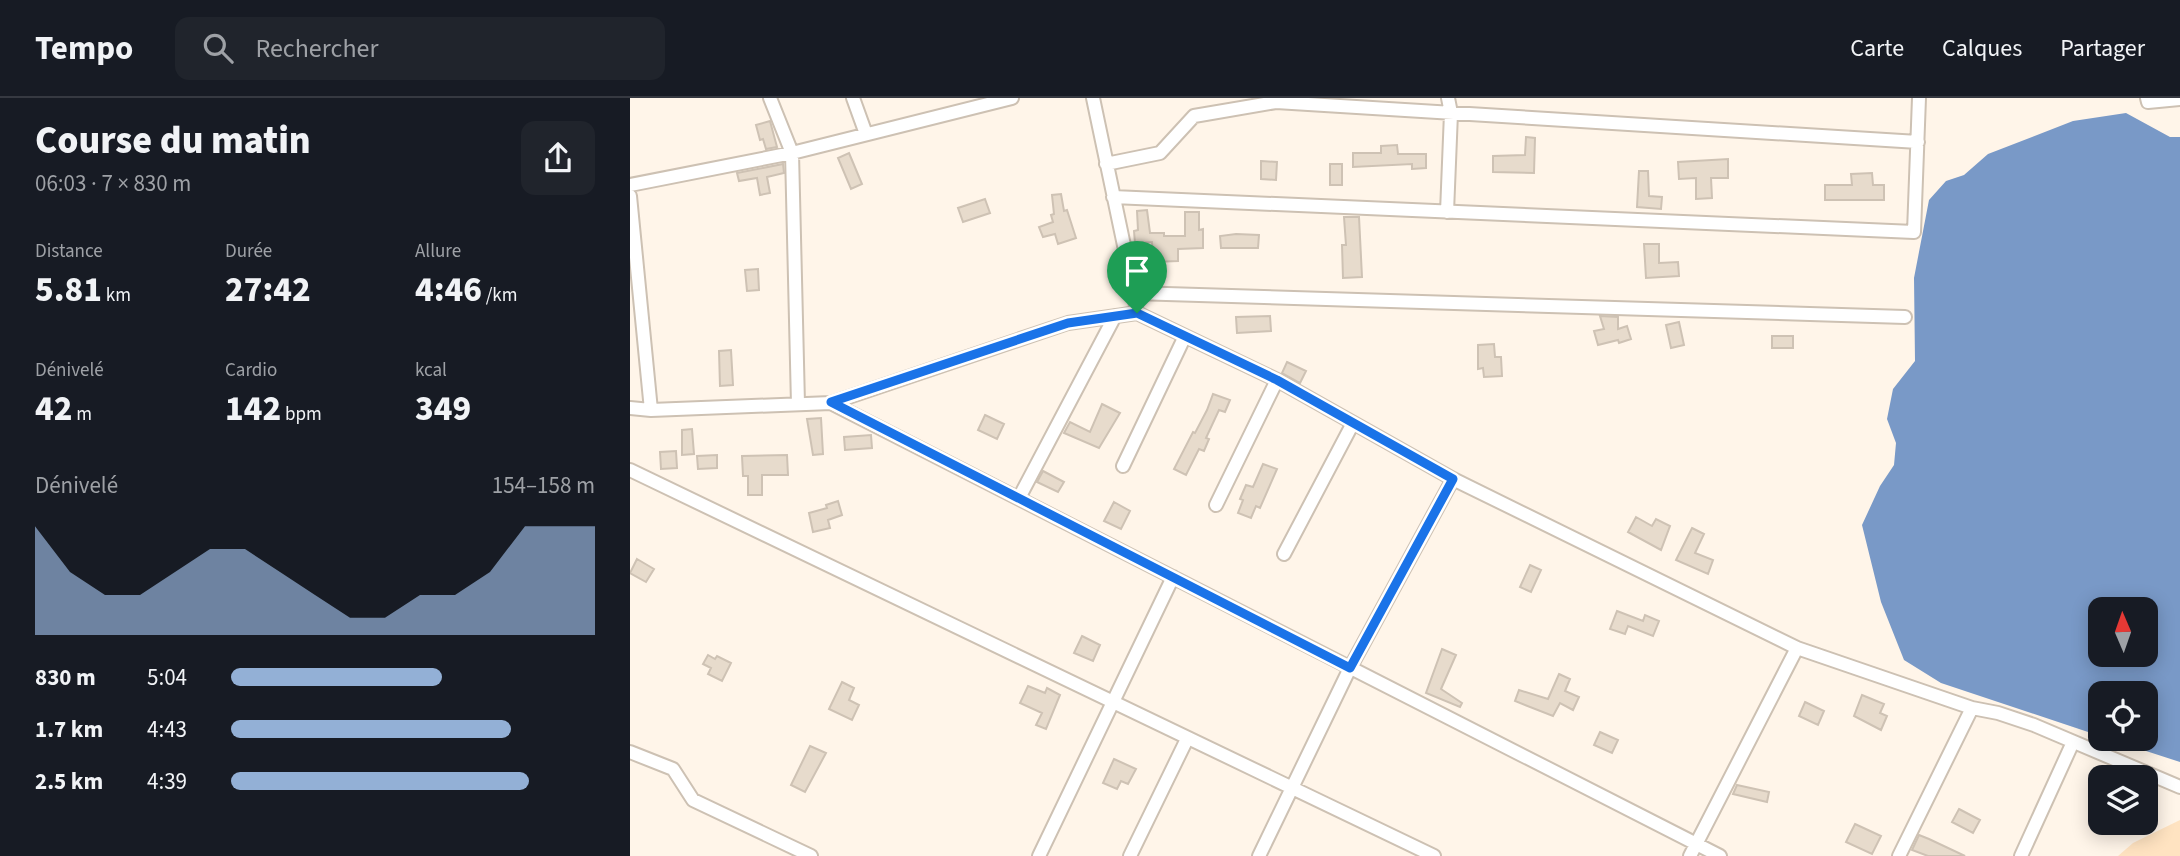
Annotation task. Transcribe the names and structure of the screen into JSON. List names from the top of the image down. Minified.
{"north":"top","page":{"header":"Tempo","search":"Rechercher","nav":["Carte","Calques","Partager"],"heading":["Course du matin","06:03 · 7 × 830 m"],"stats":[["Distance","5.81 km"],["Durée","27:42"],["Allure","4:46 /km"],["Dénivelé","42 m"],["Cardio","142 bpm"],["kcal","349"]],"chart":["Dénivelé","154–158 m"],"list":[{"name":"830 m","note":"5:04"},{"name":"1.7 km","note":"4:43"},{"name":"2.5 km","note":"4:39"}]}}
